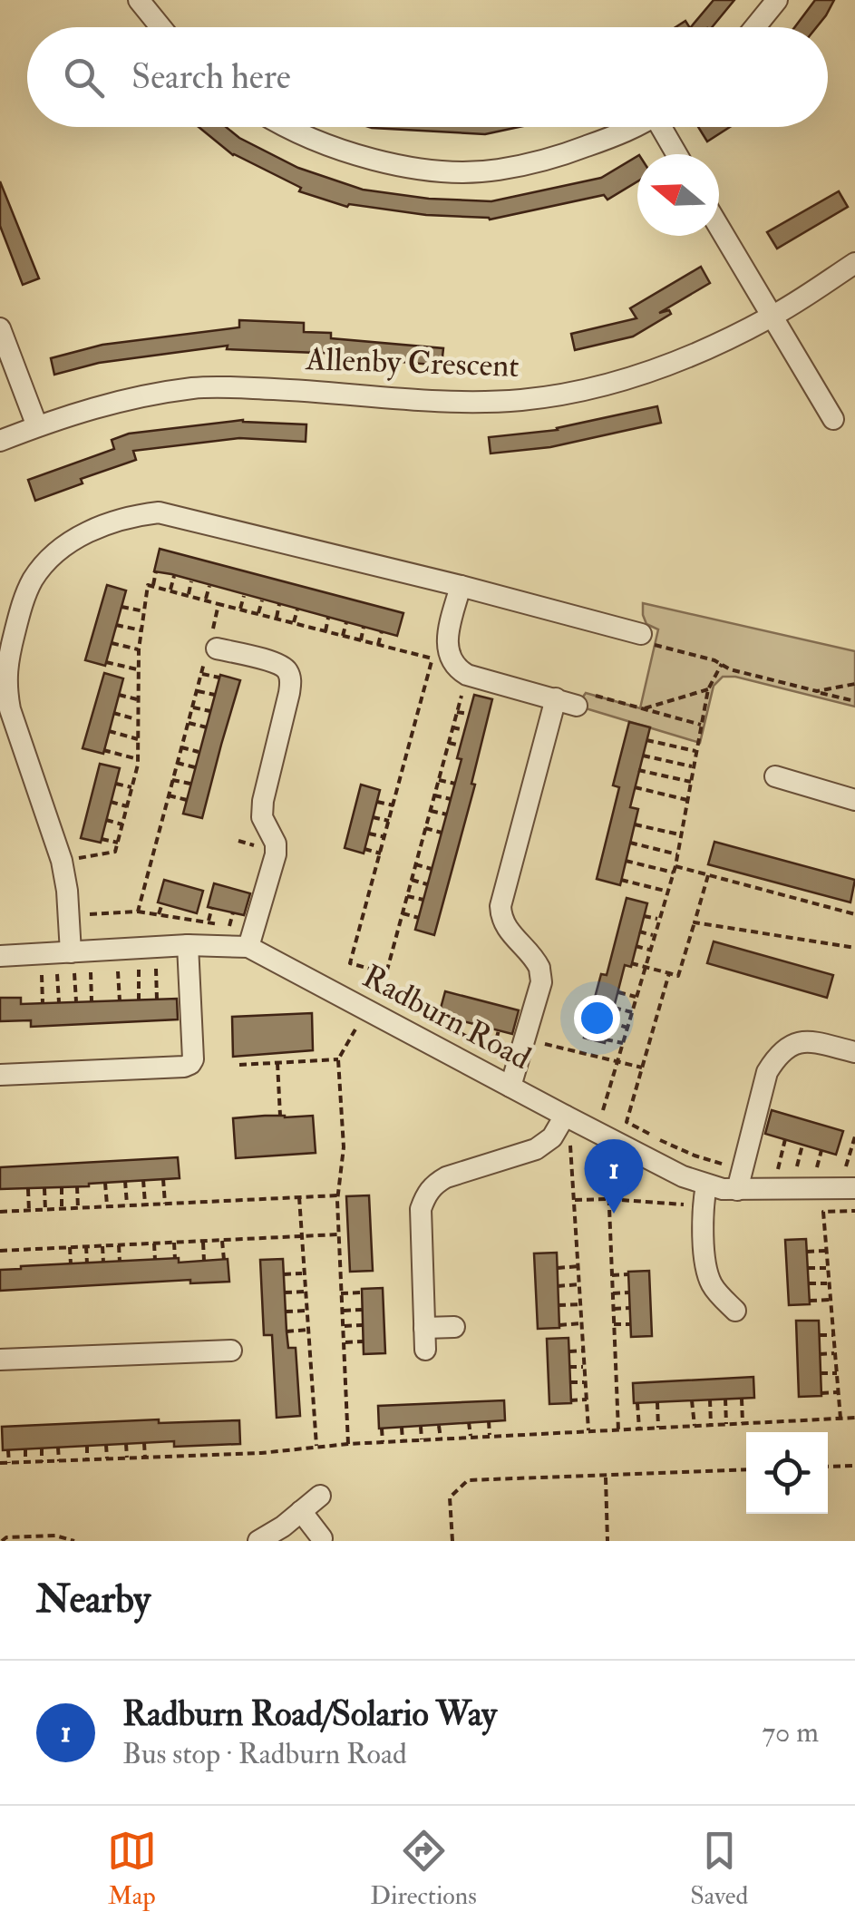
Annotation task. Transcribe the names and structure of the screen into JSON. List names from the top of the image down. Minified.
{"streets":{"street":["Allenby Crescent","Radburn Road"]},"north":"left","page":{"search":"Search here","pins":"1","heading":"Nearby","list":[{"mark":"1","name":"Radburn Road/Solario Way","note":"Bus stop · Radburn Road","value":"70 m"}],"nav":["Map","Directions","Saved"]}}
